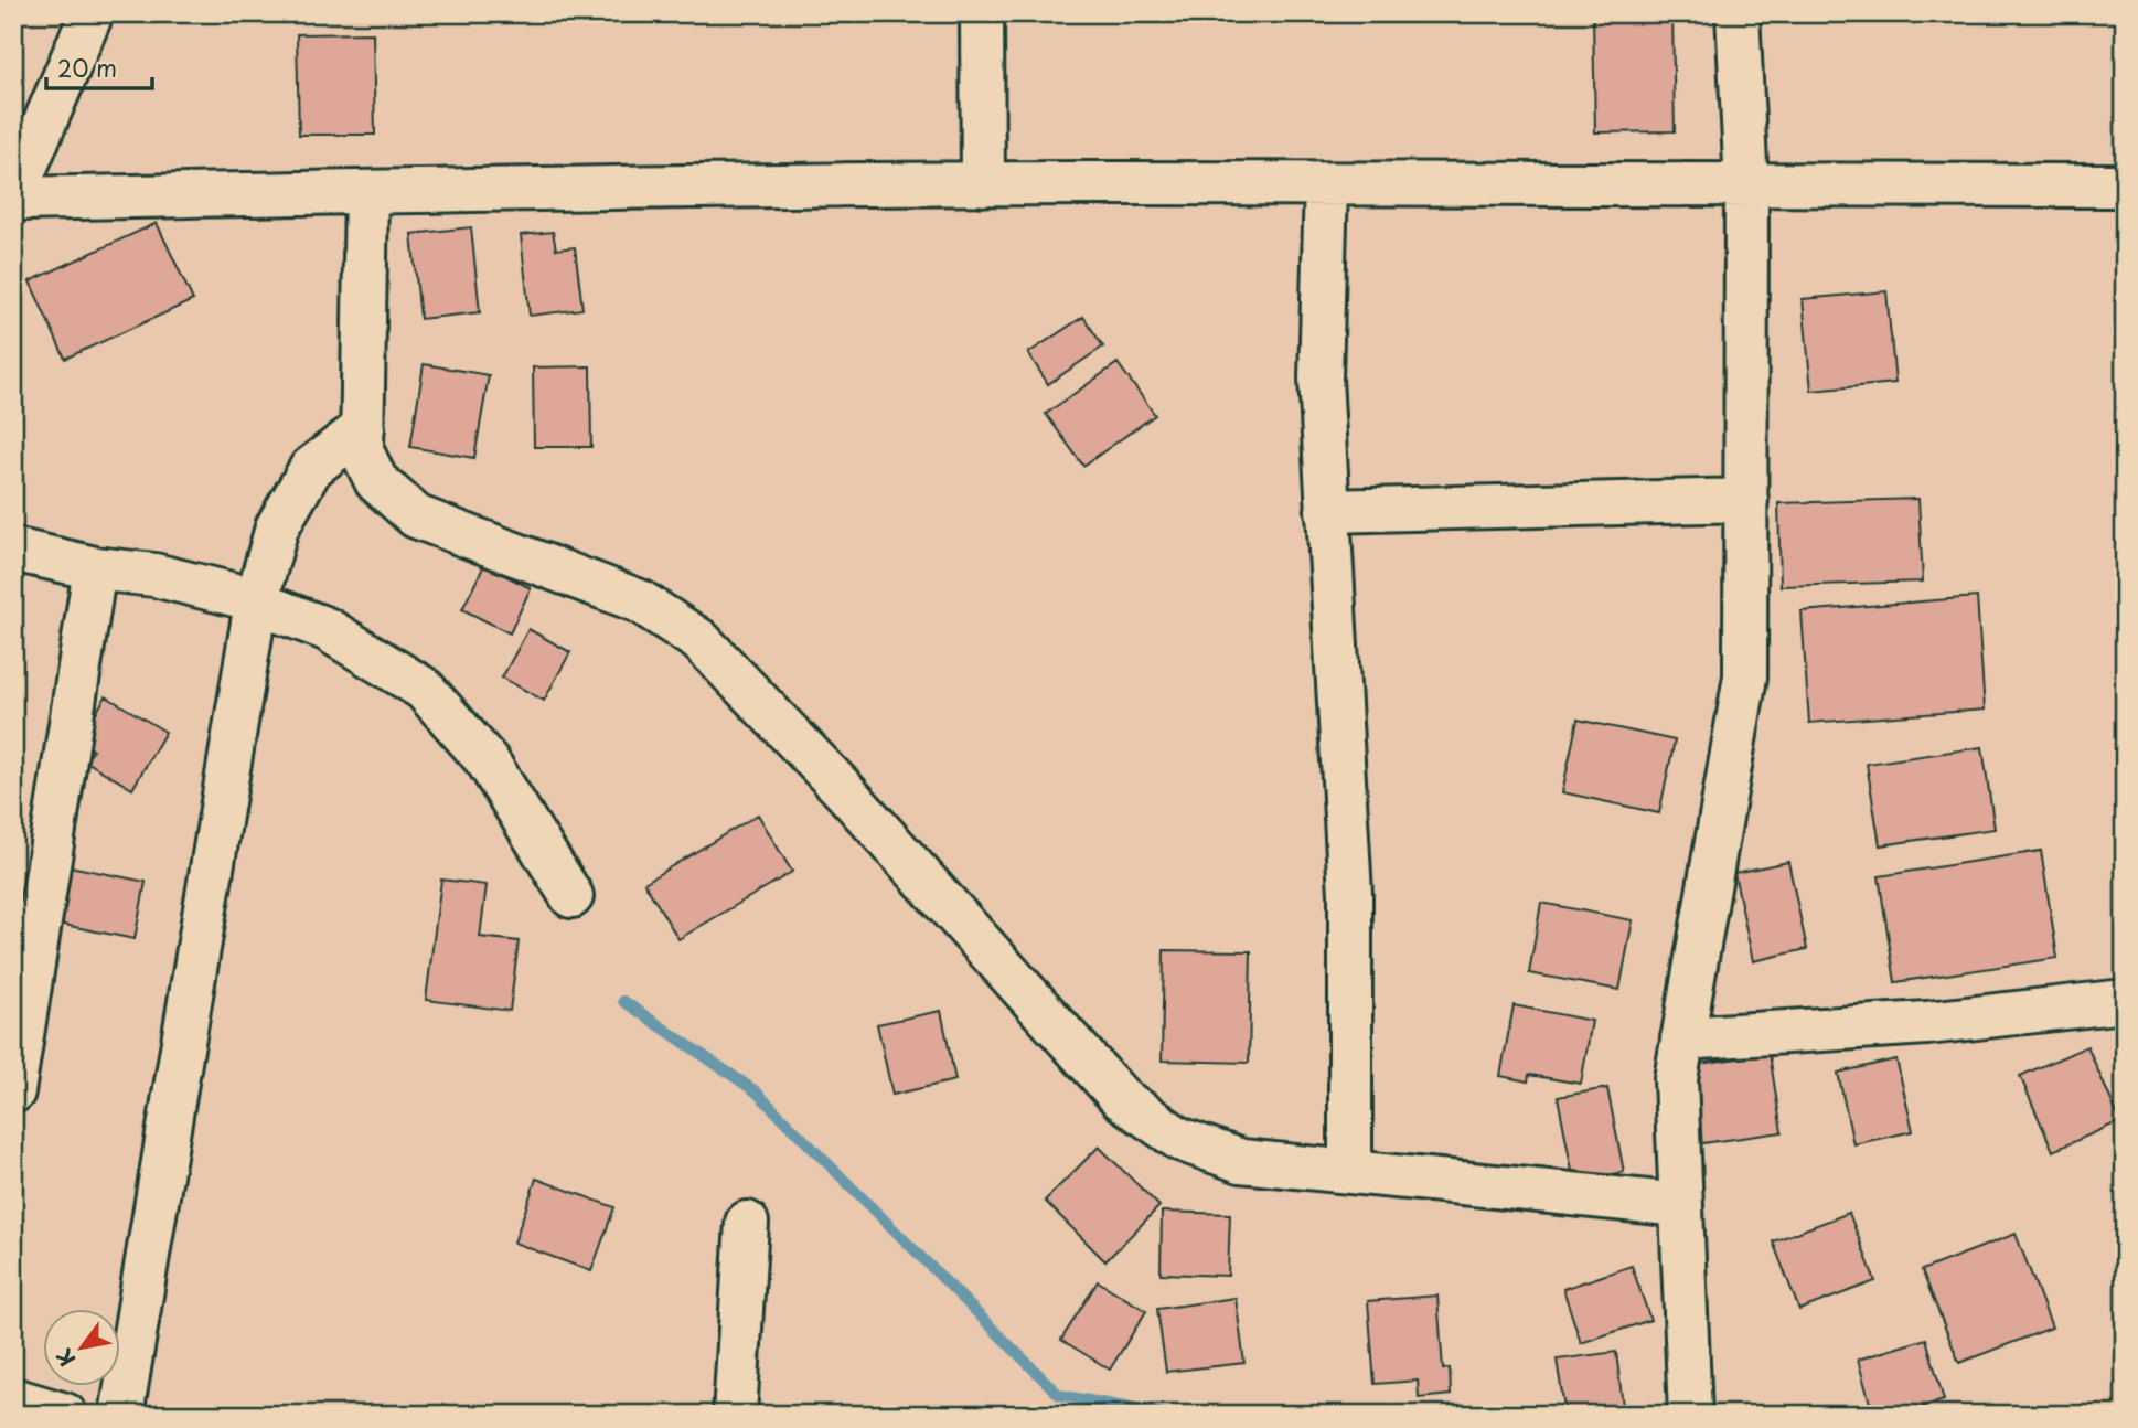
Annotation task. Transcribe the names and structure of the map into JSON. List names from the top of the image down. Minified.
{"scale_bar":"20 m","north":"bottom left"}
